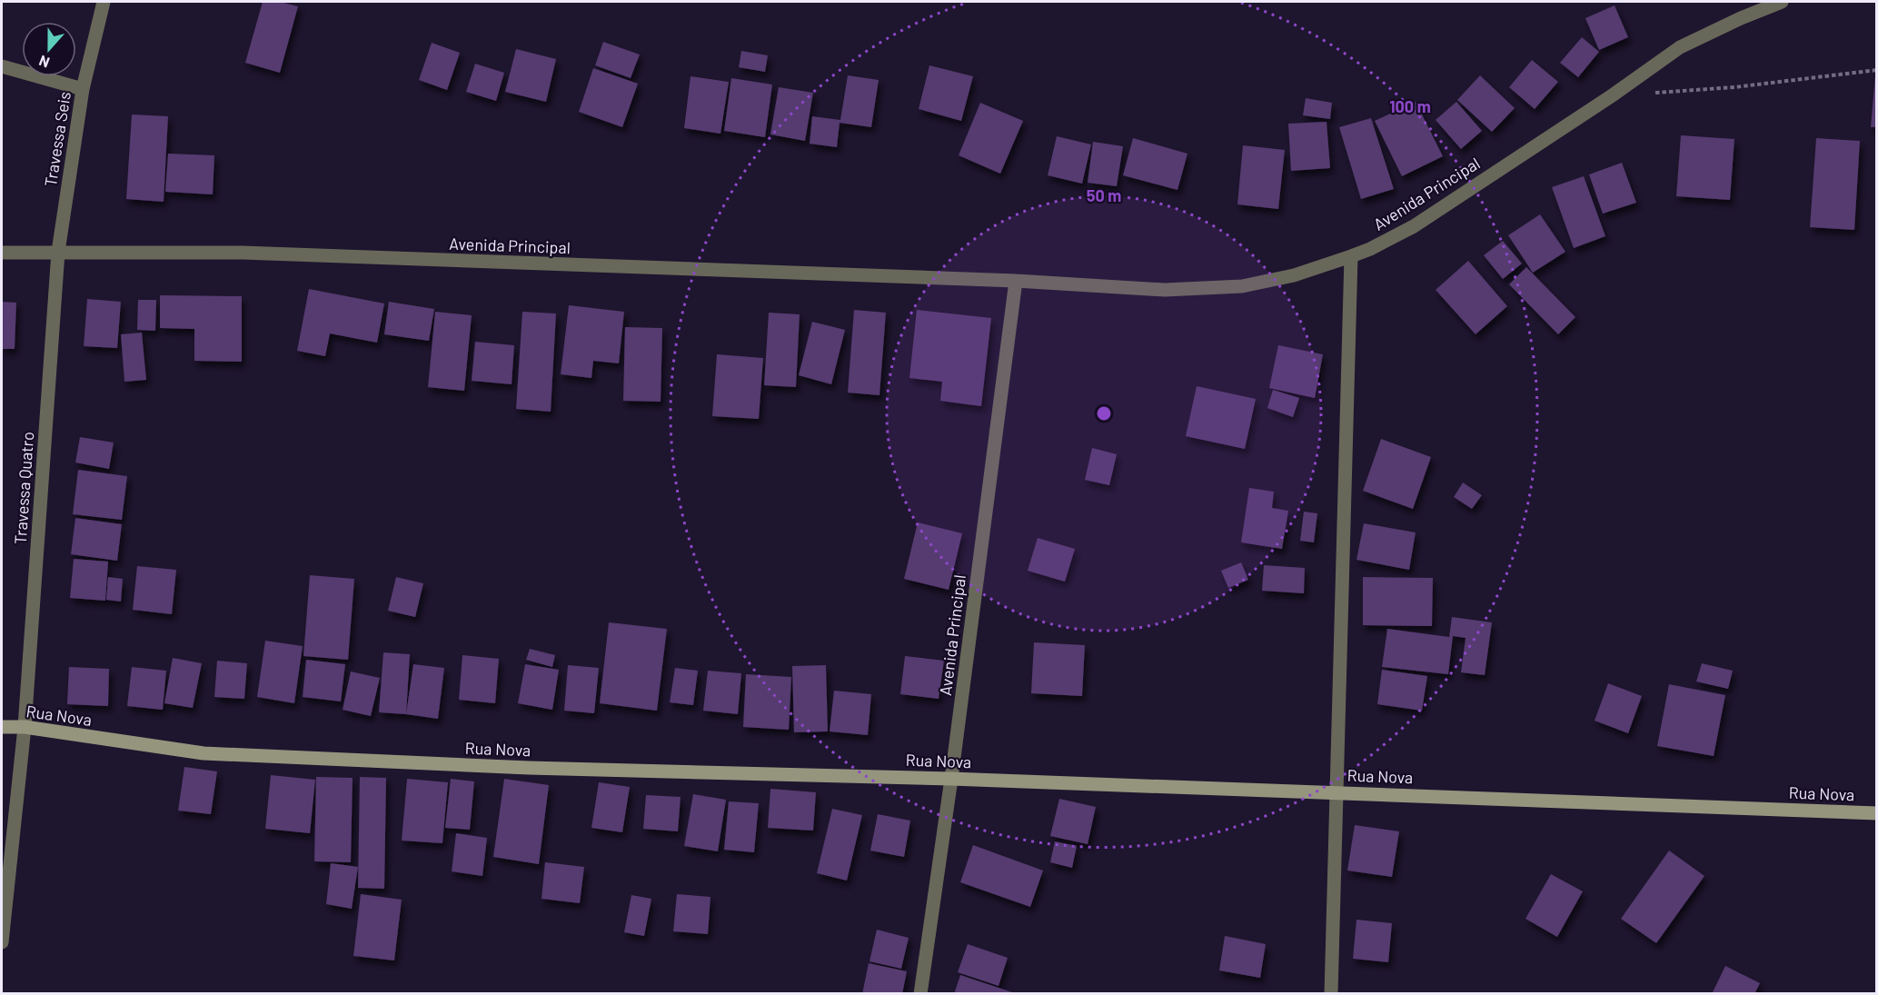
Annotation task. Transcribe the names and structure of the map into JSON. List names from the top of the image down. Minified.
{"streets":{"street":["Travessa Seis","Avenida Principal","Travessa Quatro","Rua Nova"]},"crossings":[["Travessa Seis","Avenida Principal"],["Travessa Seis","Travessa Quatro"],["Avenida Principal","Travessa Quatro"],["Avenida Principal","Rua Nova"],["Travessa Quatro","Rua Nova"]],"north":"bottom","rings":["100 m","50 m"]}
